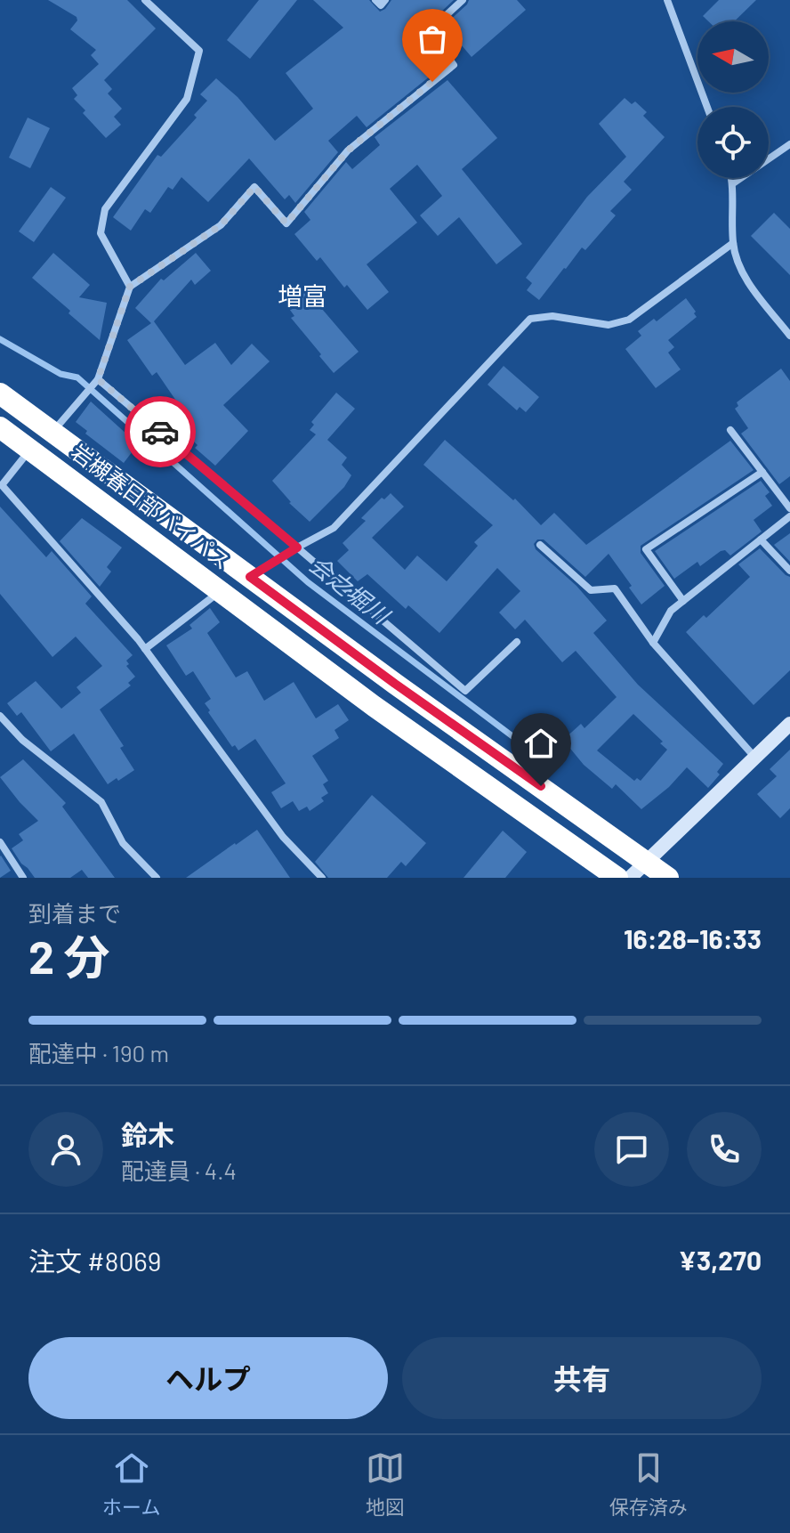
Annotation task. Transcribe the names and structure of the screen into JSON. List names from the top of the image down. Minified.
{"streets":{"highway":["岩槻春日部バイパス"]},"districts":["増富"],"water":["会之堀川"],"north":"left","page":{"heading":["2 分","到着まで","16:28–16:33"],"panel":["鈴木","配達員 · 4.4","注文 #8069","¥3,270"],"bar":"配達中 · 190 m","buttons":["ヘルプ","共有"],"tabs":["ホーム","地図","保存済み"]}}
